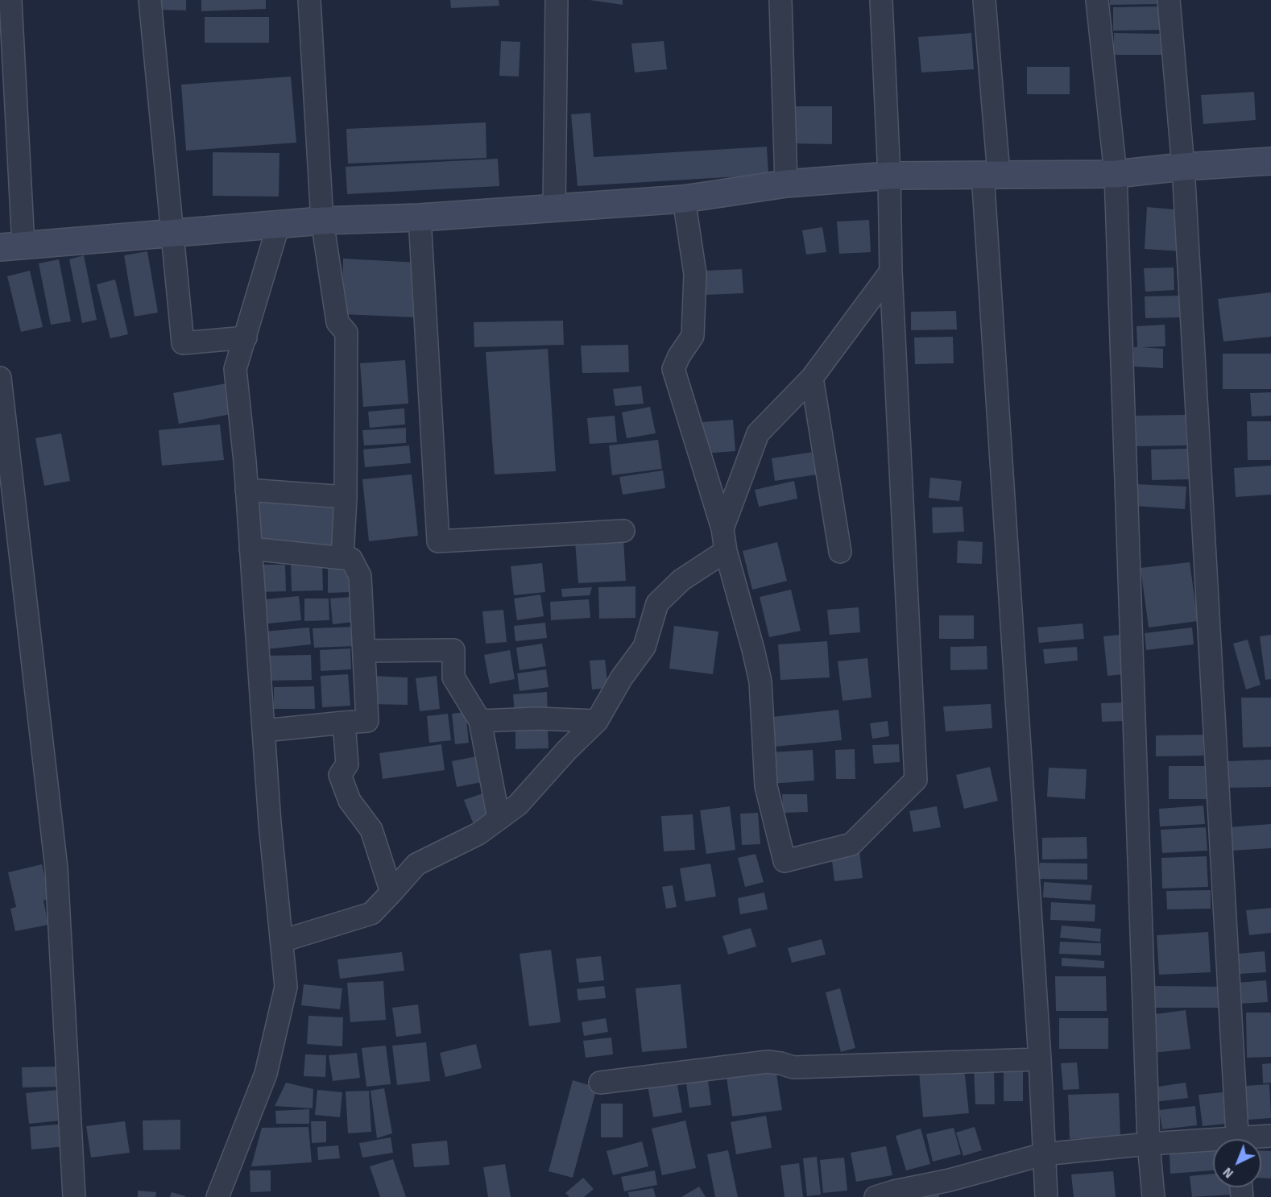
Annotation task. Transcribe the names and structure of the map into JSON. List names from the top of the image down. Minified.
{"north":"bottom left"}
